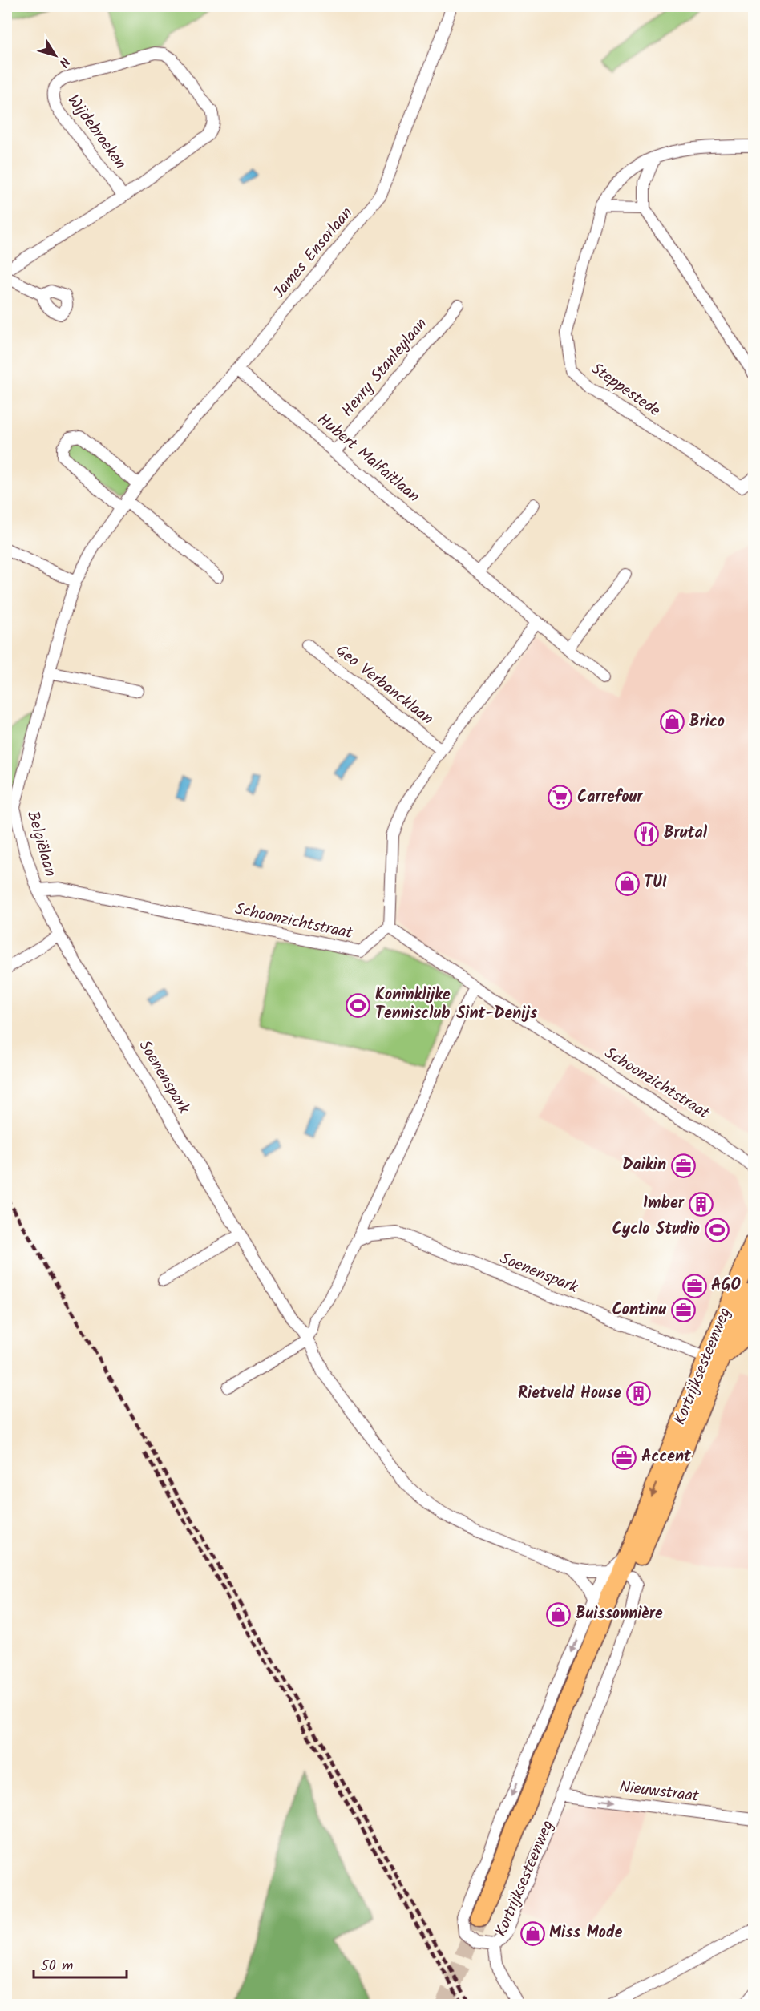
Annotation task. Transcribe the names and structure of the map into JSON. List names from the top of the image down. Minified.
{"streets":{"main road":["Kortrijksesteenweg"],"street":["Wijdebroeken","James Ensorlaan","Henry Stanleylaan","Steppestede","Hubert Malfaitlaan","Geo Verbancklaan","Belgiëlaan","Schoonzichtstraat","Soenenspark","Nieuwstraat"]},"crossings":[["James Ensorlaan","Hubert Malfaitlaan"],["James Ensorlaan","Belgiëlaan"],["Henry Stanleylaan","Hubert Malfaitlaan"],["Belgiëlaan","Schoonzichtstraat"],["Belgiëlaan","Soenenspark"],["Schoonzichtstraat","Soenenspark"],["Soenenspark","Kortrijksesteenweg"],["Kortrijksesteenweg","Nieuwstraat"]],"one_way":["Nieuwstraat"],"places":{"shop":["Brico","TUI","Buissonnière","Miss Mode"],"supermarket":["Carrefour"],"restaurant":["Brutal"],"sports":["Koninklijke Tennisclub Sint-Denijs","Cyclo Studio"],"office":["Daikin","AGO","Continu","Accent"],"building":["Imber","Rietveld House"]},"scale_bar":"50 m","north":"bottom right"}
